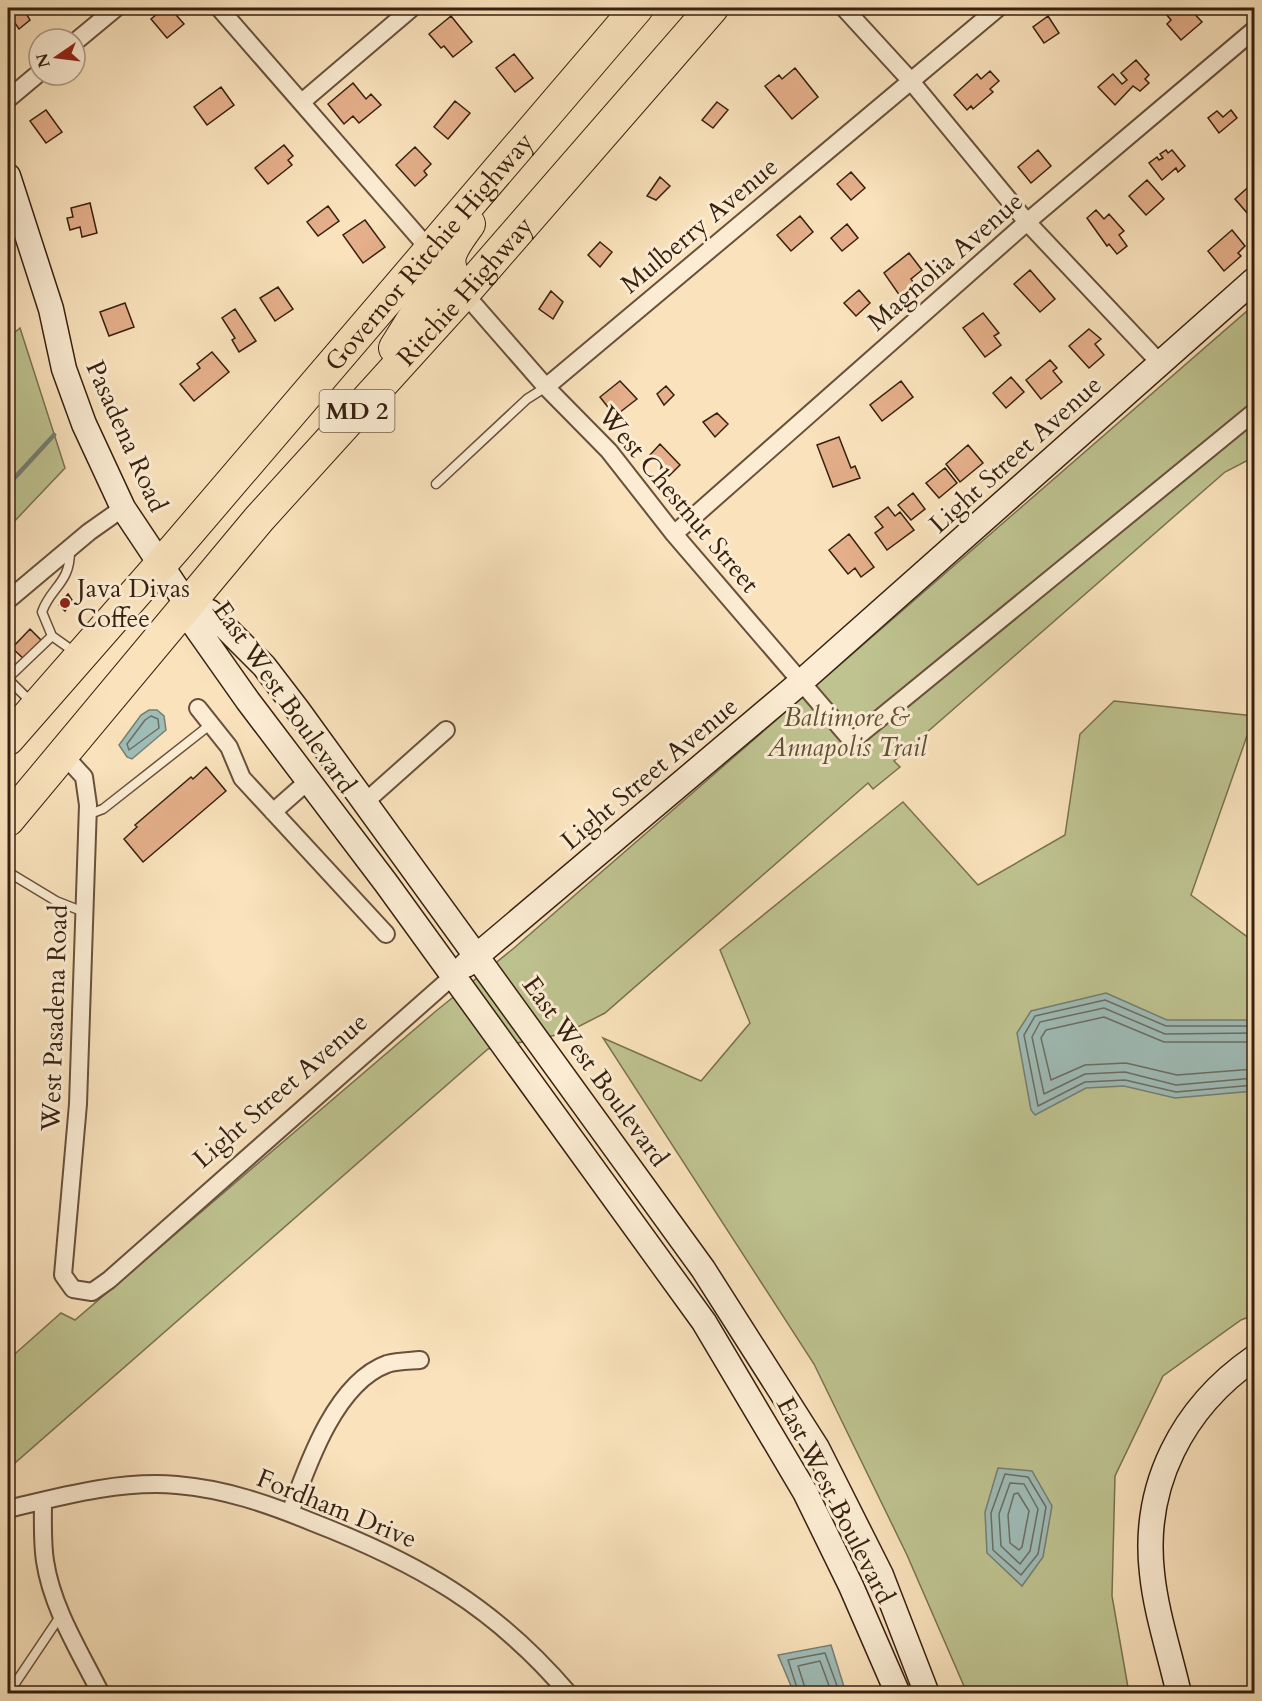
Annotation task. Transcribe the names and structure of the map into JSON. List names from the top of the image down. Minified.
{"streets":{"highway":["Governor Ritchie Highway","Ritchie Highway","MD 2"],"main road":["Pasadena Road","Light Street Avenue","East West Boulevard"],"street":["Mulberry Avenue","Magnolia Avenue","West Chestnut Street","West Pasadena Road","Fordham Drive"]},"crossings":[["Mulberry Avenue","West Chestnut Street"],["Governor Ritchie Highway","Pasadena Road"],["Magnolia Avenue","West Chestnut Street"],["Ritchie Highway","Pasadena Road"],["Ritchie Highway","West Chestnut Street"],["Ritchie Highway","East West Boulevard"],["Ritchie Highway","West Pasadena Road"],["Pasadena Road","East West Boulevard"],["Light Street Avenue","West Chestnut Street"],["Light Street Avenue","East West Boulevard"],["Light Street Avenue","West Pasadena Road"]],"parks":["Baltimore & Annapolis Trail"],"places":["Java Divas Coffee"],"north":"left"}
